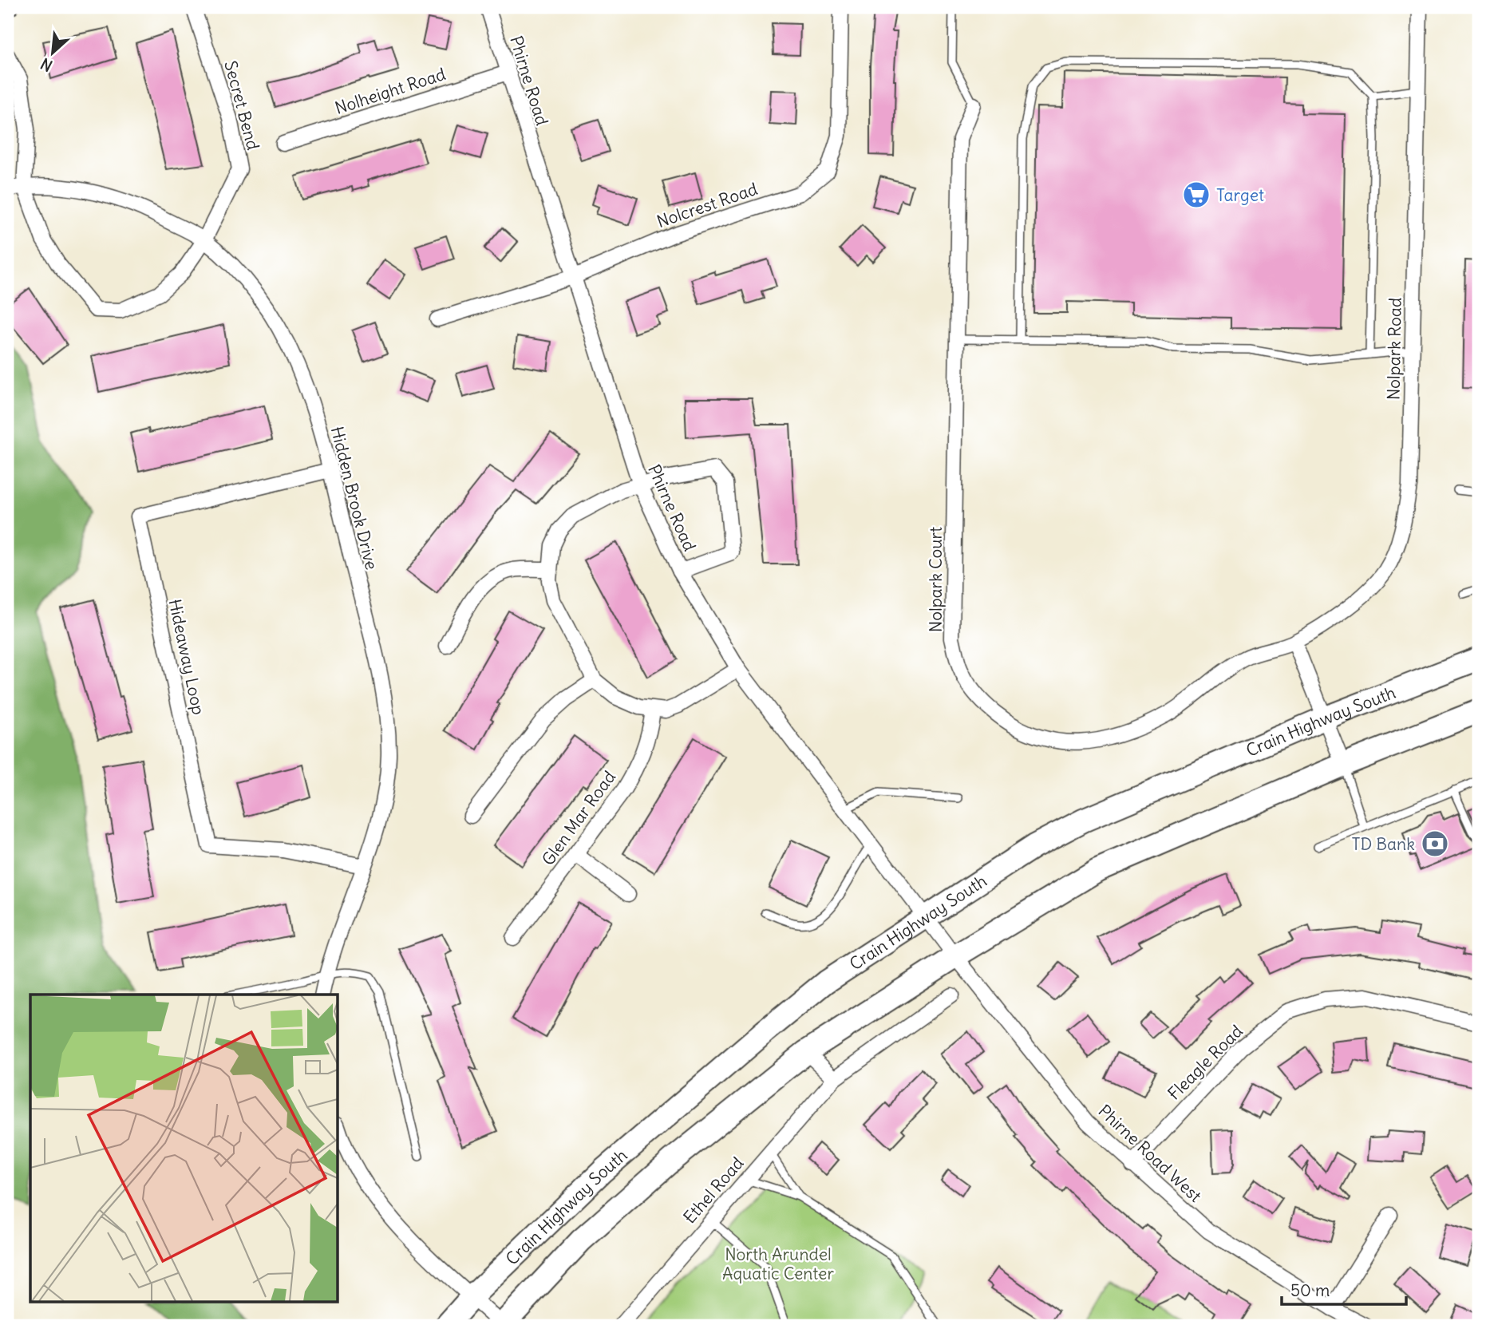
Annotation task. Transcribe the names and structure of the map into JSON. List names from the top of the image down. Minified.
{"streets":{"main road":["Crain Highway South"],"street":["Phirne Road","Nolheight Road","Secret Bend","Nolcrest Road","Nolpark Road","Hidden Brook Drive","Nolpark Court","Hideaway Loop","Glen Mar Road","Fleagle Road","Phirne Road West","Ethel Road"]},"crossings":[["Phirne Road","Nolheight Road"],["Phirne Road","Nolcrest Road"],["Phirne Road","Crain Highway South"],["Phirne Road","Phirne Road West"],["Secret Bend","Hidden Brook Drive"],["Nolpark Road","Nolpark Court"],["Hidden Brook Drive","Hideaway Loop"],["Crain Highway South","Phirne Road West"],["Fleagle Road","Phirne Road West"]],"parks":["North Arundel Aquatic Center"],"places":{"supermarket":["Target"],"bank":["TD Bank"]},"scale_bar":"50 m","north":"bottom left"}
